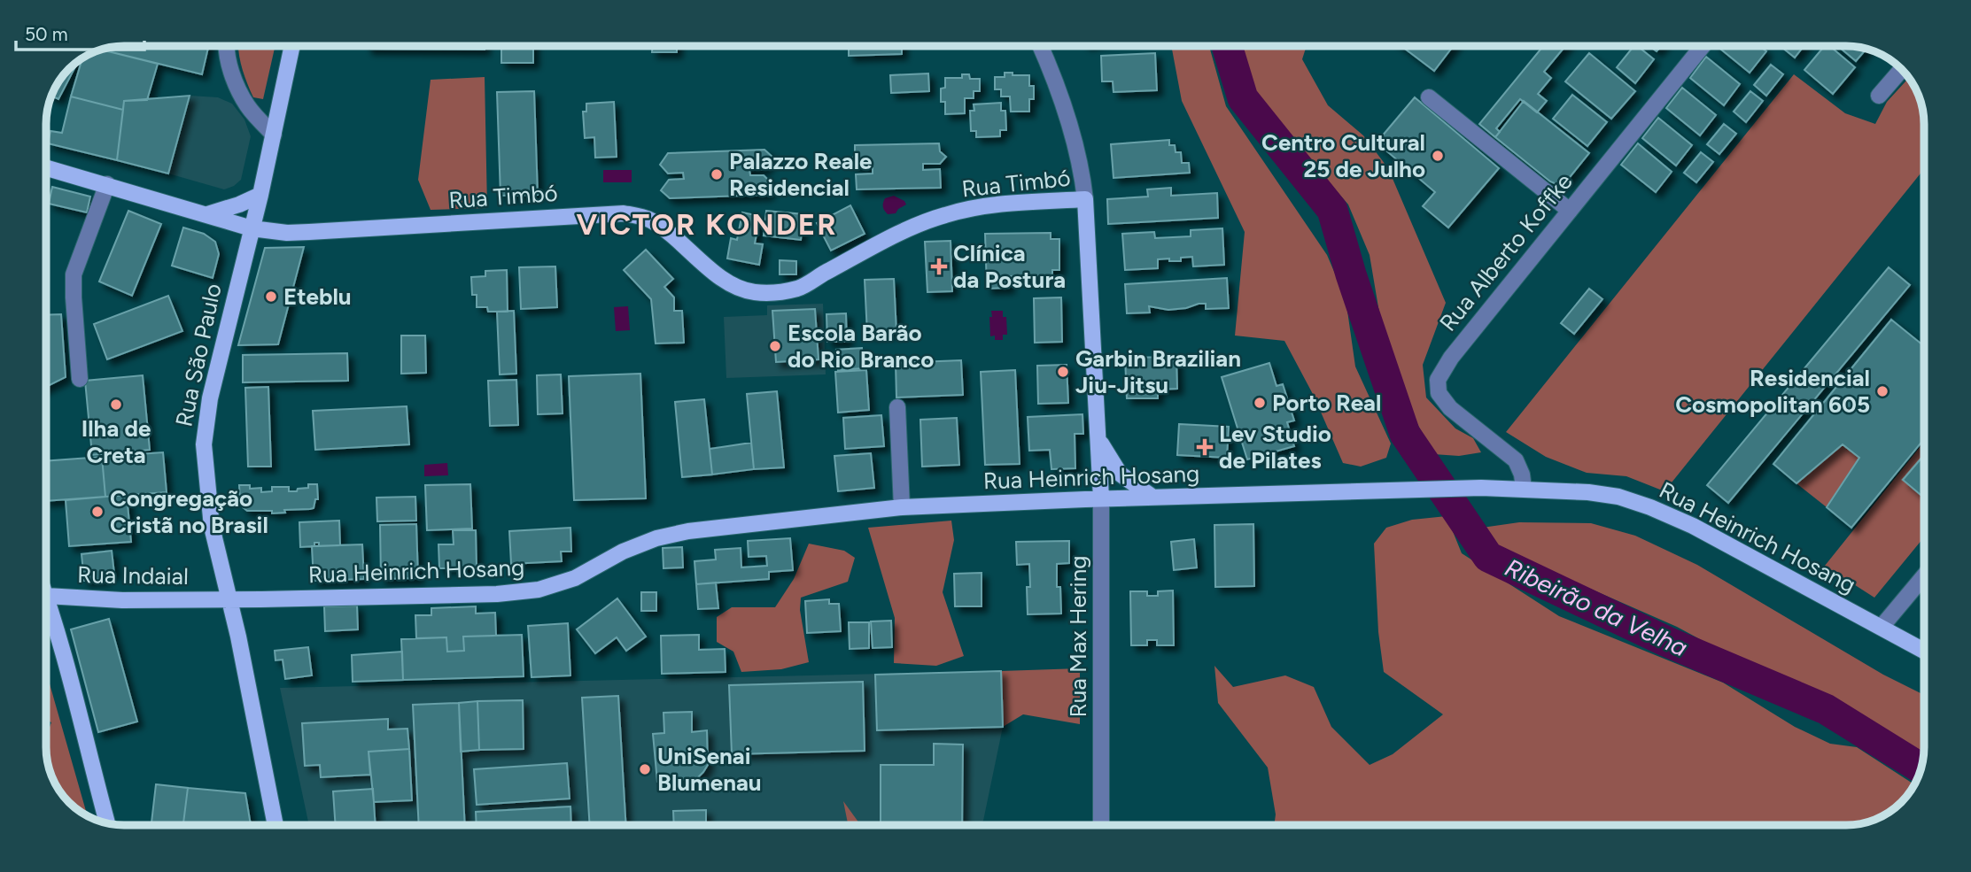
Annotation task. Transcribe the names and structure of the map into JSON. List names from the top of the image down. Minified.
{"streets":{"main road":["Rua Timbó","Rua São Paulo","Rua Heinrich Hosang","Rua Indaial","Rua Max Hering"],"street":["Rua Alberto Koffke"]},"crossings":[["Rua Timbó","Rua São Paulo"],["Rua Timbó","Rua Max Hering"],["Rua Alberto Koffke","Rua Heinrich Hosang"],["Rua São Paulo","Rua Heinrich Hosang"],["Rua São Paulo","Rua Indaial"],["Rua Heinrich Hosang","Rua Indaial"],["Rua Heinrich Hosang","Rua Max Hering"]],"districts":["VICTOR KONDER"],"water":["Ribeirão da Velha"],"places":{"other":["Centro Cultural 25 de Julho","Palazzo Reale Residencial","Eteblu","Escola Barão do Rio Branco","Garbin Brazilian Jiu-Jitsu","Residencial Cosmopolitan 605","Porto Real","Ilha de Creta","Congregação Cristã no Brasil","UniSenai Blumenau"],"health":["Clínica da Postura","Lev Studio de Pilates"]},"scale_bar":"50 m"}
